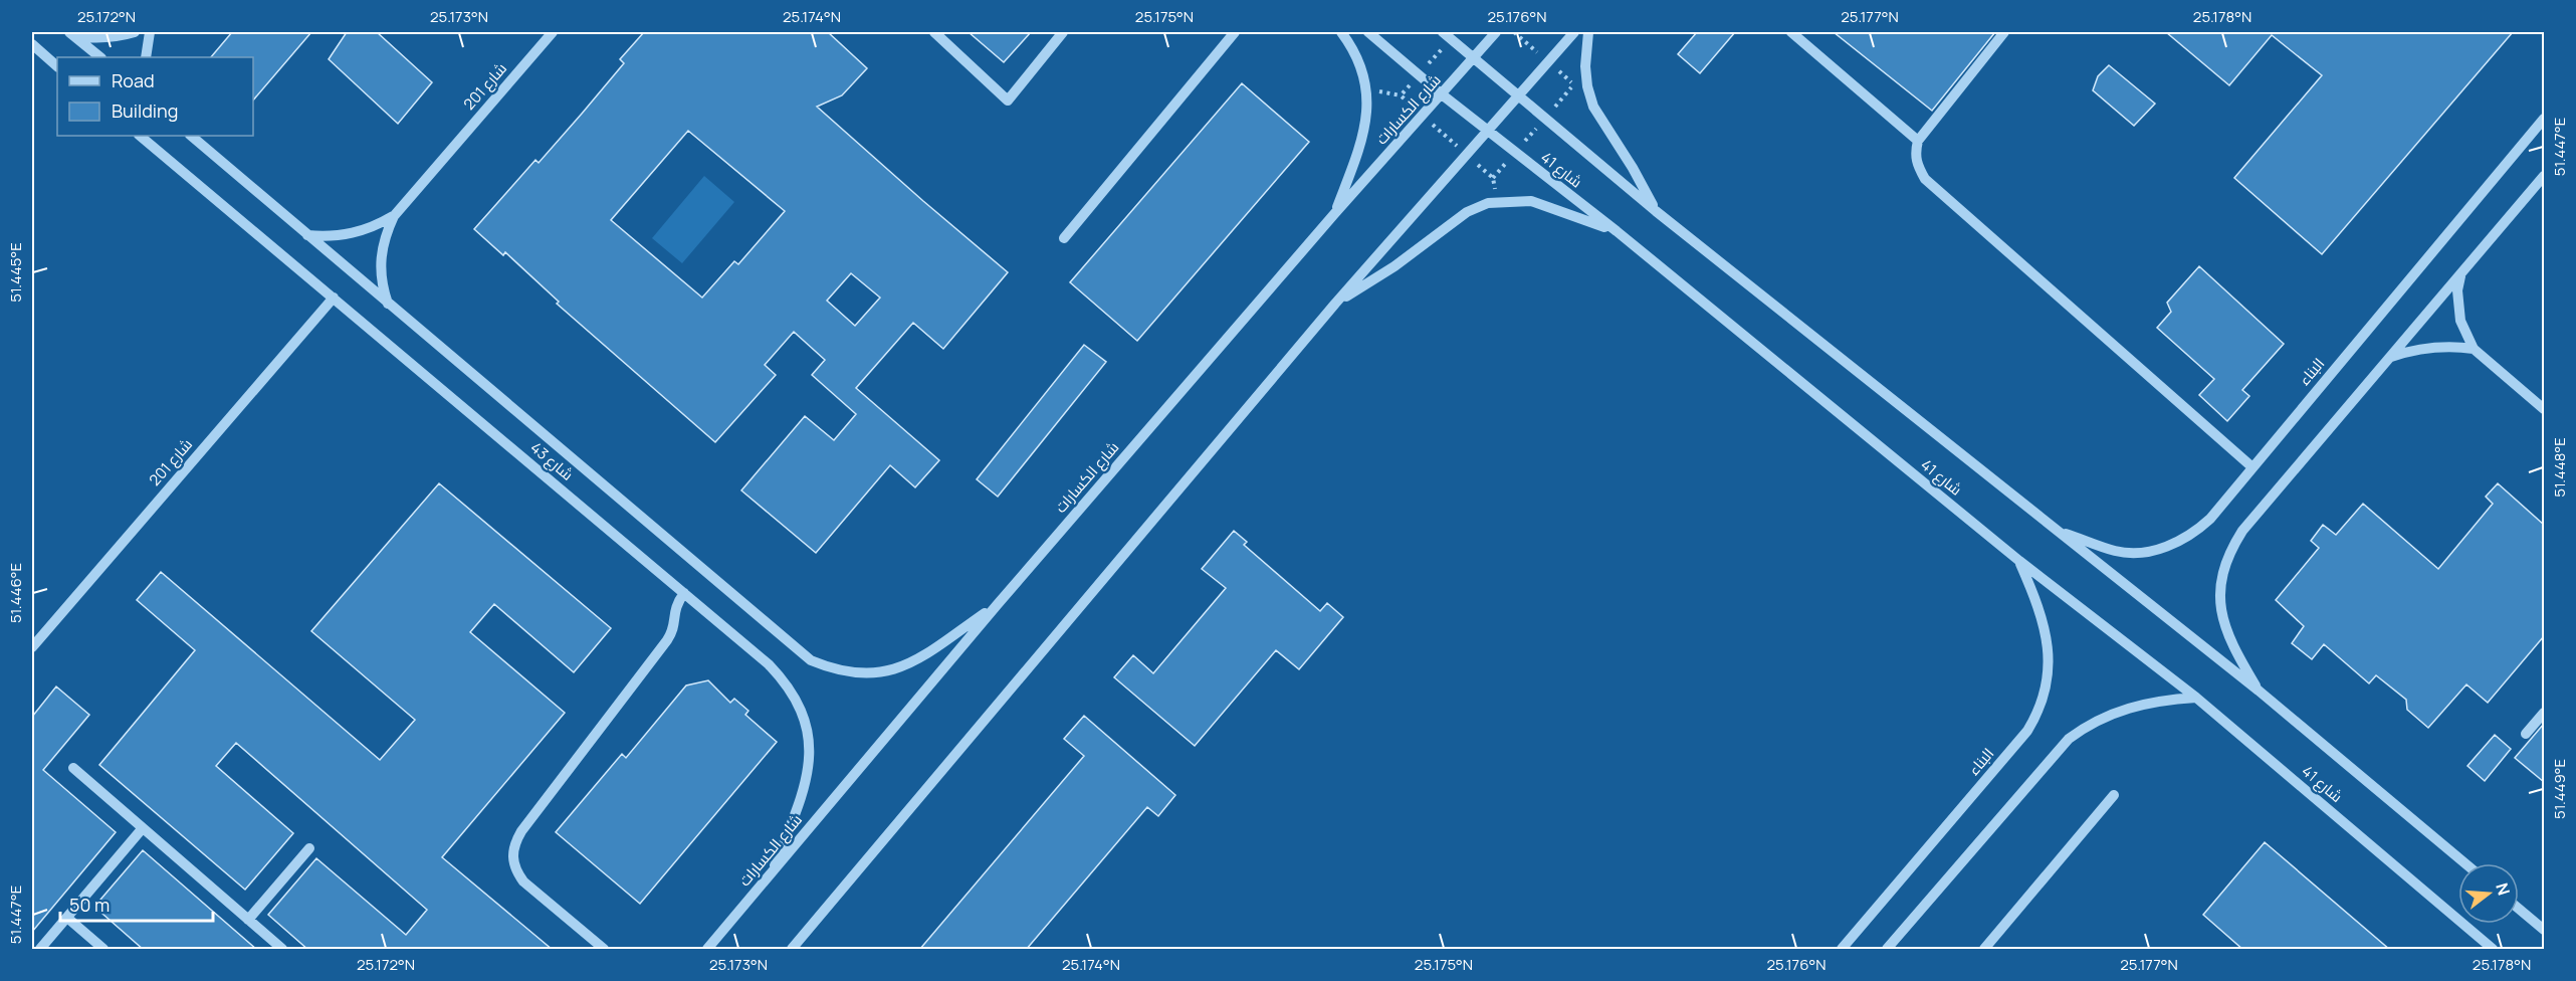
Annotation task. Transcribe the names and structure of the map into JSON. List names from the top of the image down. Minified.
{"streets":{"street":["شارع 201","شارع الكسارات","شارع 41","البناء","شارع 43"]},"crossings":[["شارع 201","شارع 43"],["شارع الكسارات","شارع 41"],["شارع الكسارات","شارع 43"],["شارع 41","البناء"]],"legend":["Road","Building"],"scale_bar":"50 m","north":"right","coordinates":["25.172°N","25.173°N","25.174°N","25.175°N","25.176°N","25.177°N","25.178°N","51.447°E","51.445°E","51.448°E","51.446°E","51.449°E"]}
